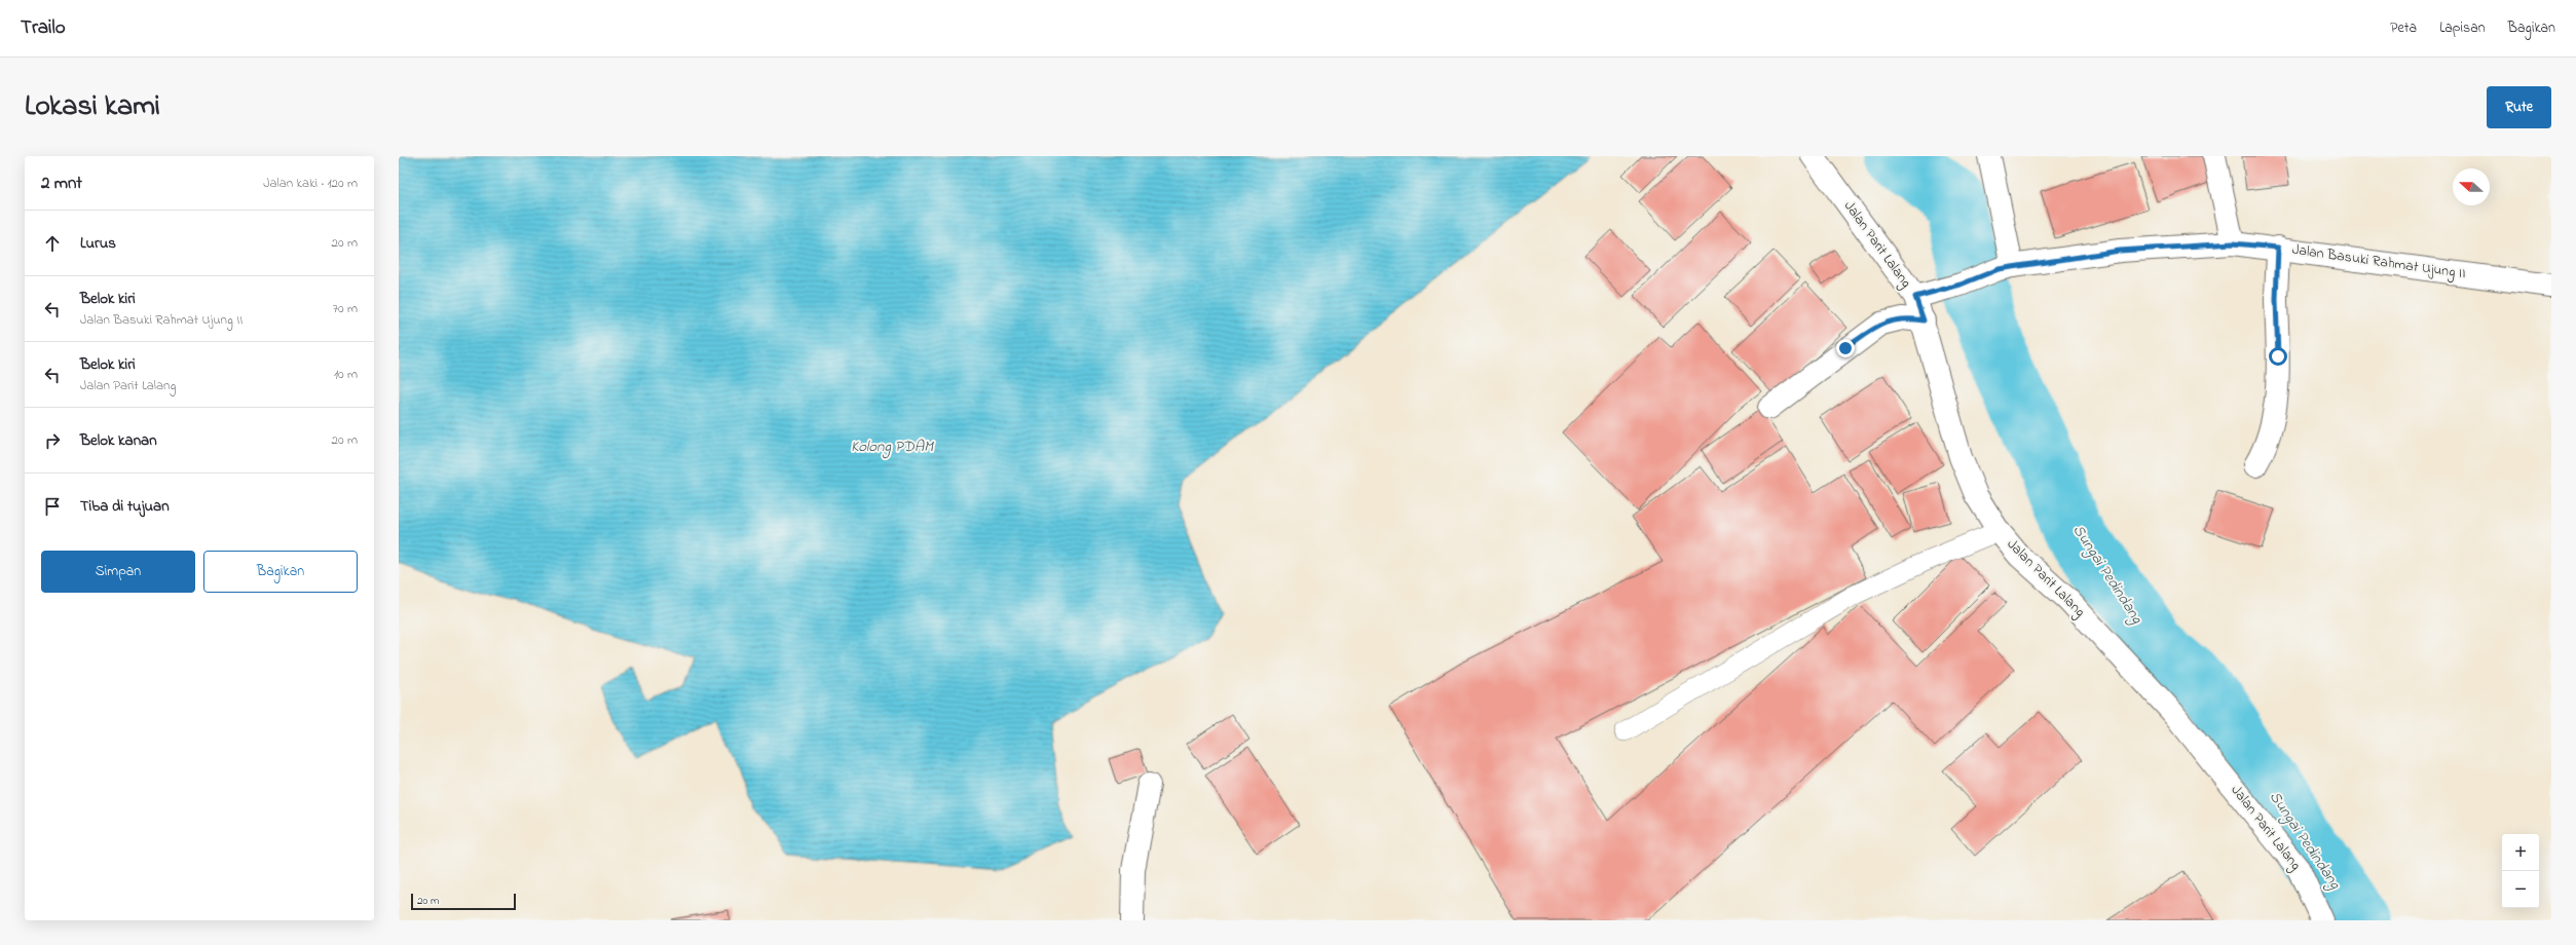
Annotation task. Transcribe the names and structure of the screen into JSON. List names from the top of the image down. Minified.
{"streets":{"street":["Jalan Parit Lalang","Jalan Basuki Rahmat Ujung II"]},"crossings":[["Jalan Parit Lalang","Jalan Basuki Rahmat Ujung II"]],"water":["Kolong PDAM","Sungai Pedindang"],"scale_bar":"20 m","north":"left","page":{"header":"Trailo","nav":["Peta","Lapisan","Bagikan"],"title":"Lokasi kami","buttons":["Rute",["Simpan","Bagikan"]],"heading":["2 mnt","Jalan kaki · 120 m"],"list":[["Lurus","20 m"],["Belok kiri","Jalan Basuki Rahmat Ujung II","70 m"],["Belok kiri","Jalan Parit Lalang","10 m"],["Belok kanan","20 m"],"Tiba di tujuan"],"map_buttons":["+","−"],"scale":"20 m"}}
